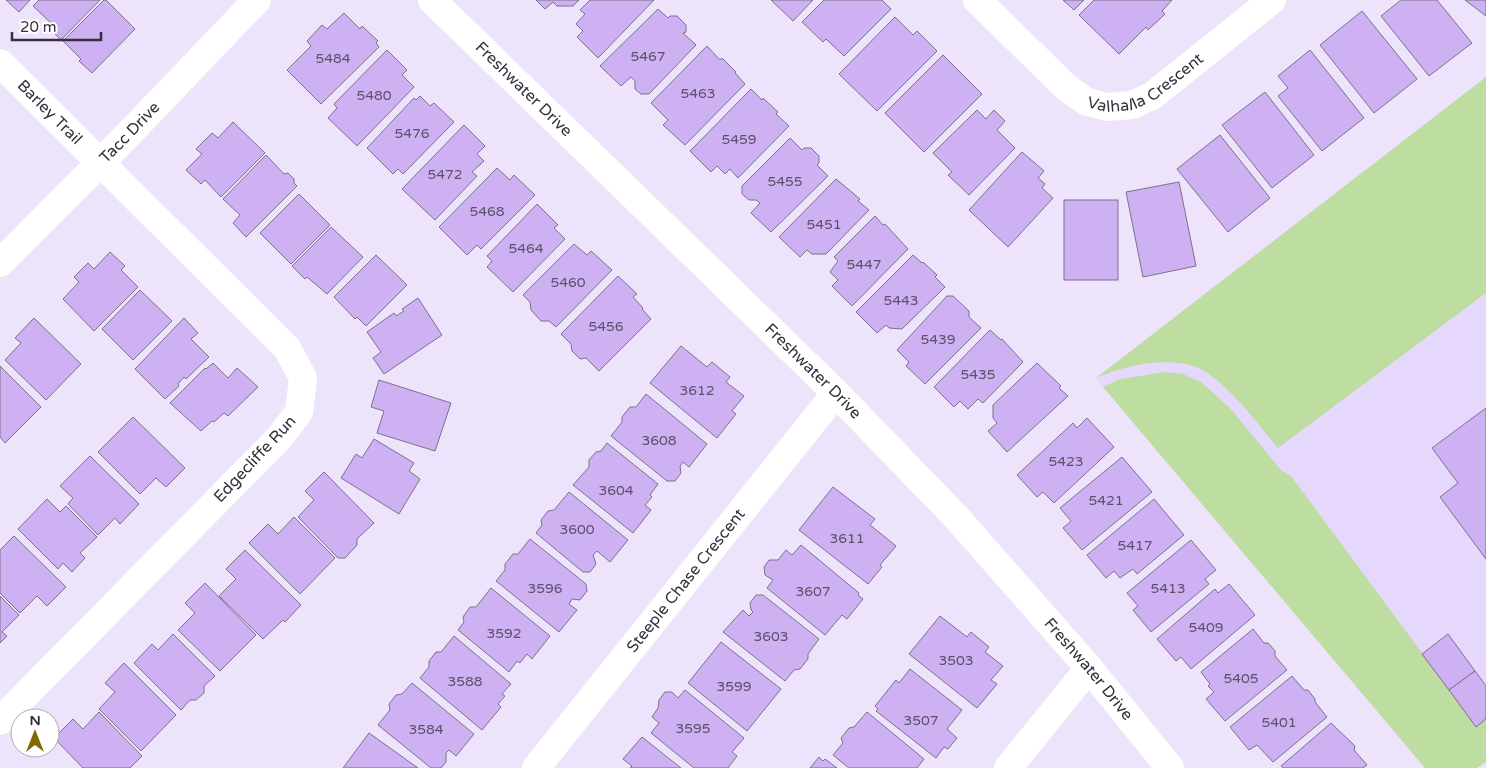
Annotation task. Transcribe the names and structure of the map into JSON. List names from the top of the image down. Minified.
{"streets":{"street":["Valhalla Crescent","Freshwater Drive","Barley Trail","Tacc Drive","Edgecliffe Run","Steeple Chase Crescent"]},"crossings":[["Freshwater Drive","Steeple Chase Crescent"],["Barley Trail","Tacc Drive"],["Barley Trail","Edgecliffe Run"],["Tacc Drive","Edgecliffe Run"]],"house_numbers":["5467","5484","5463","5480","5476","5459","5472","5455","5468","5451","5464","5447","5460","5443","5456","5439","5435","3612","3608","5423","3604","5421","3600","3611","5417","3596","5413","3607","5409","3592","3603","3503","5405","3588","3599","3507","5401","3595","3584"],"scale_bar":"20 m","north":"top"}
